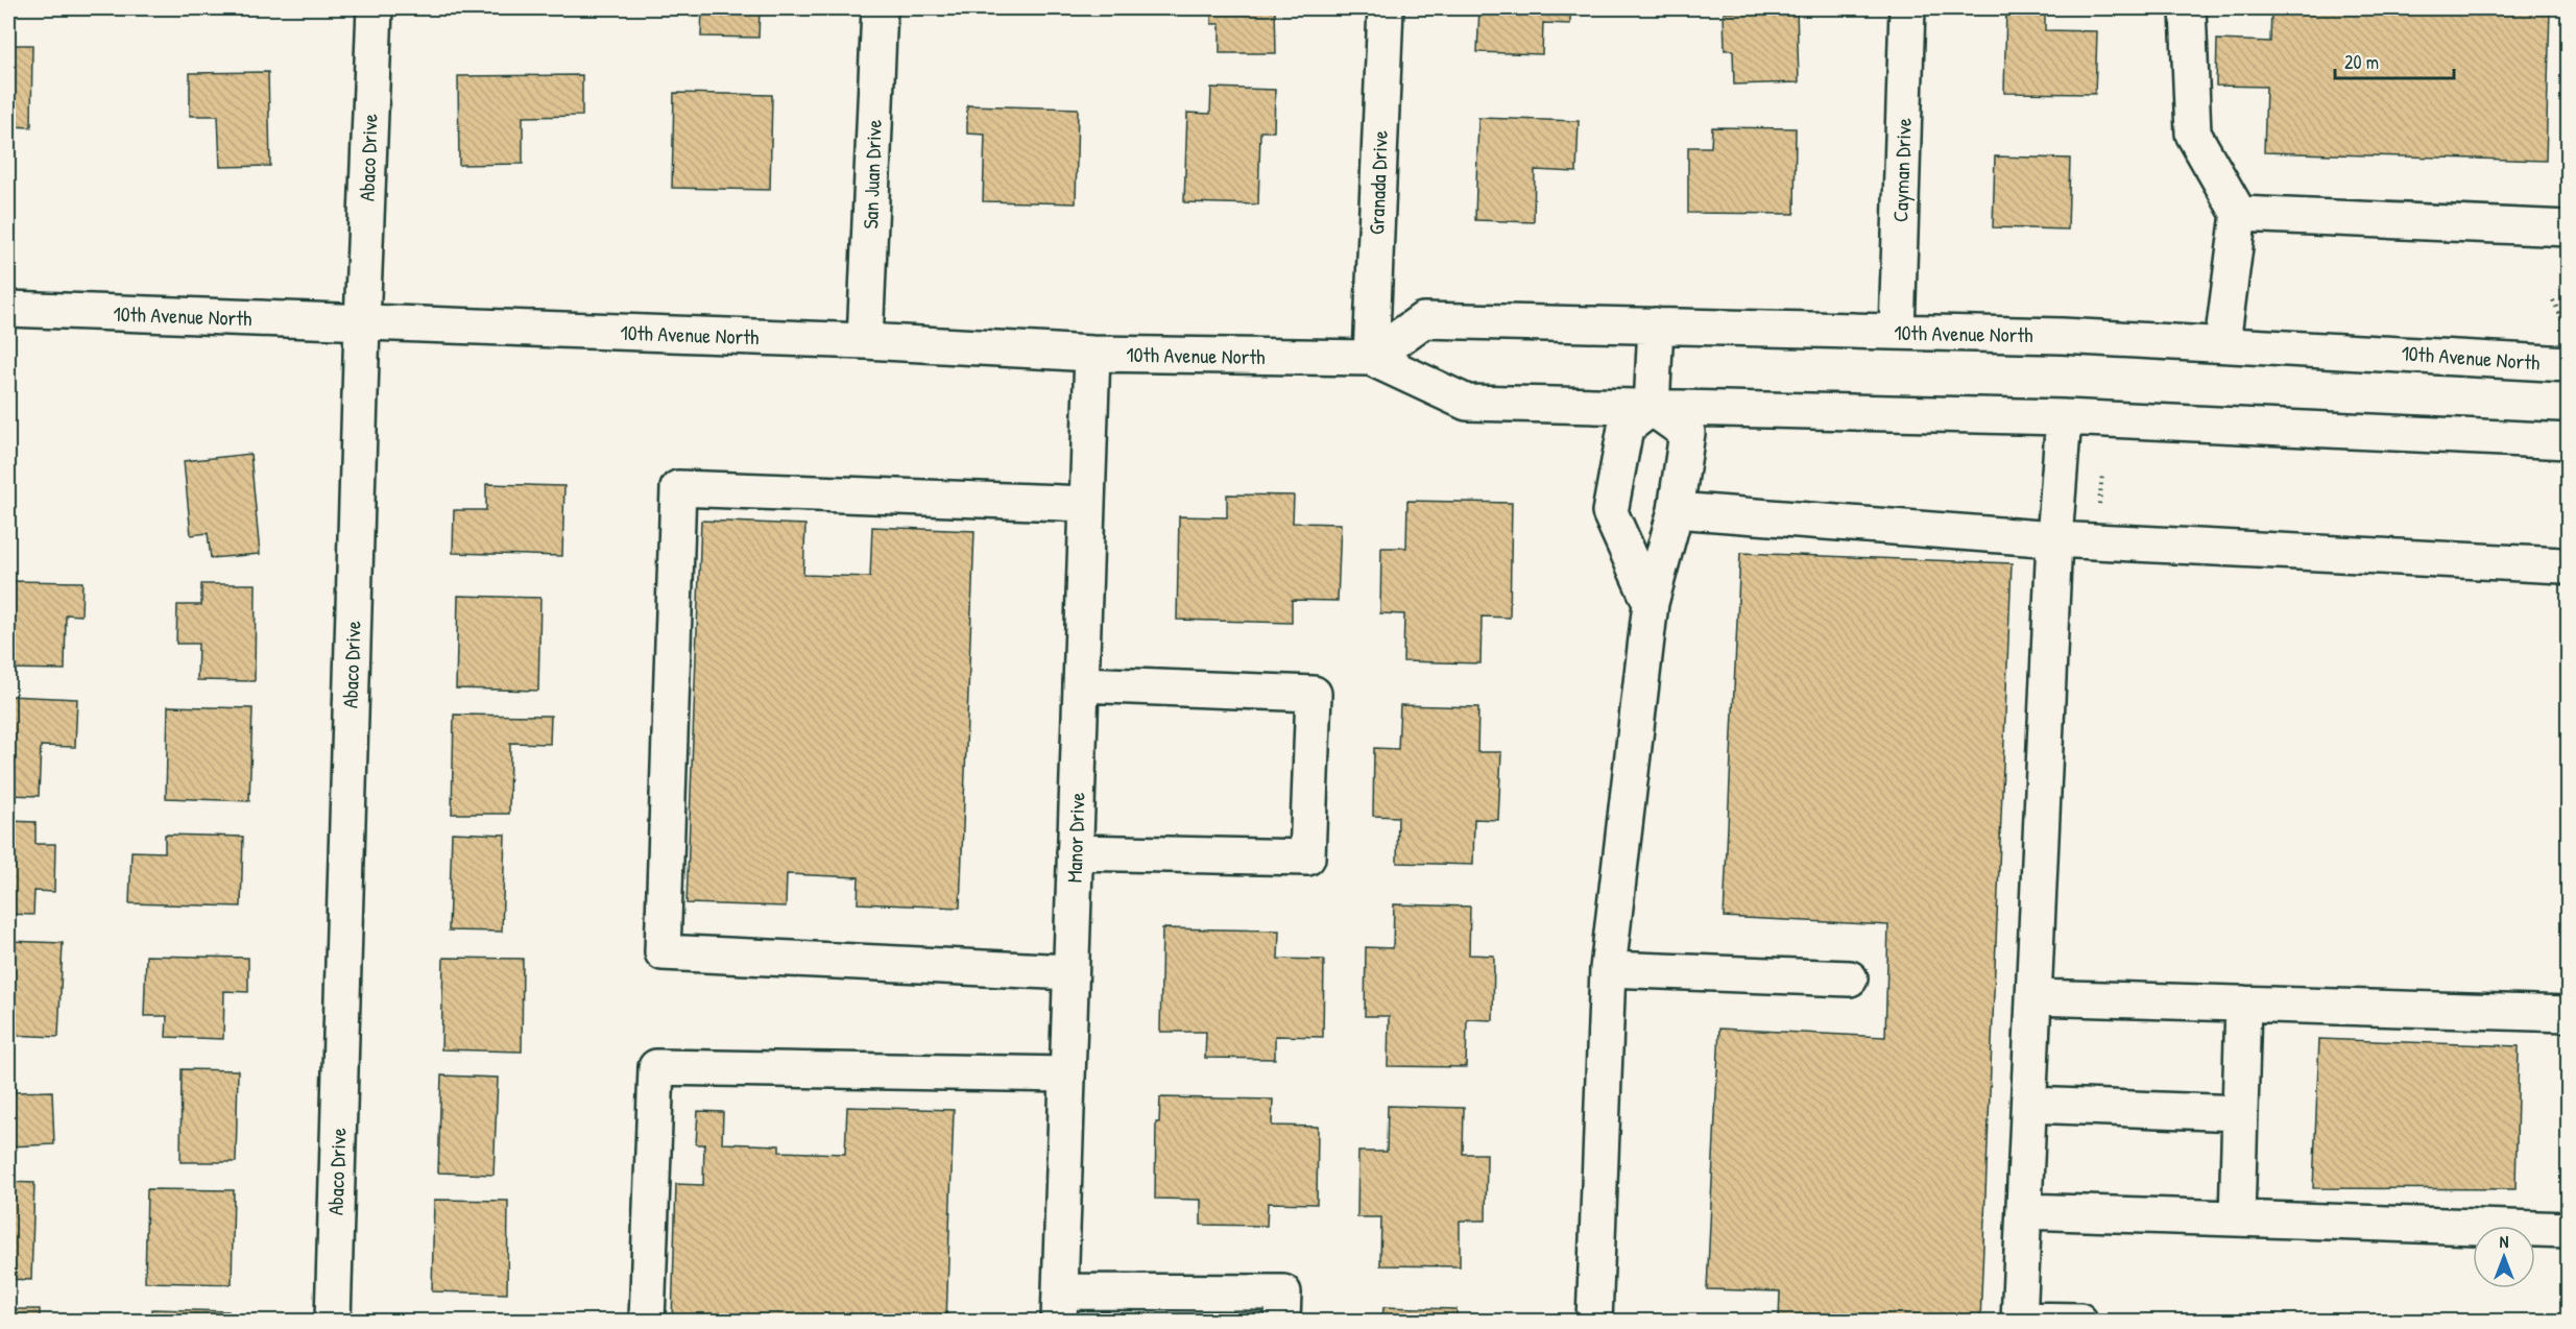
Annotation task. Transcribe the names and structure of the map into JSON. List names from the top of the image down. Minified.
{"streets":{"street":["Abaco Drive","Cayman Drive","San Juan Drive","Granada Drive","10th Avenue North","Manor Drive"]},"crossings":[["Abaco Drive","10th Avenue North"],["Cayman Drive","10th Avenue North"],["San Juan Drive","10th Avenue North"],["Granada Drive","10th Avenue North"],["10th Avenue North","Manor Drive"]],"scale_bar":"20 m","north":"top"}
